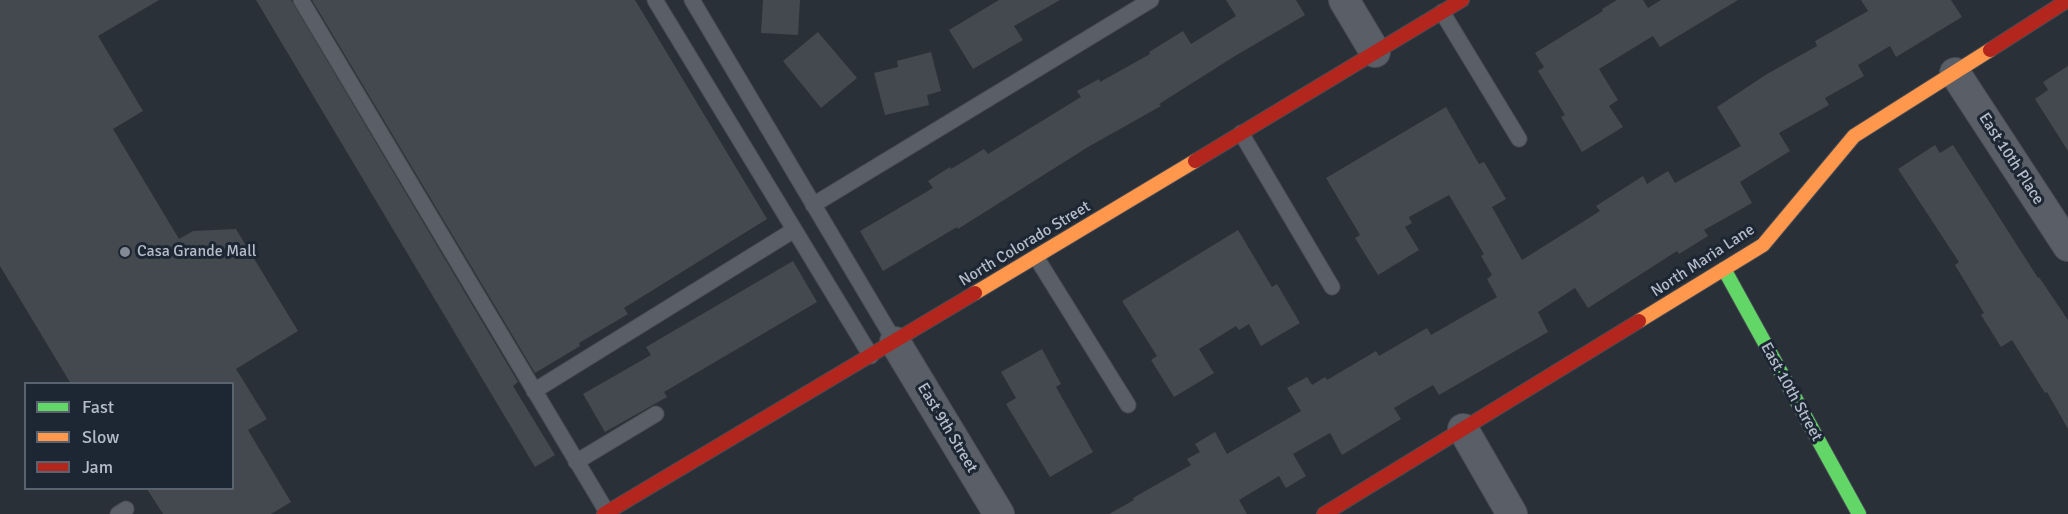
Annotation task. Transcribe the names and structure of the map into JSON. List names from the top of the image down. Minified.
{"streets":{"street":["East 10th Place","North Colorado Street","North Maria Lane","East 10th Street","East 9th Street"]},"crossings":[["East 10th Place","North Maria Lane"],["North Colorado Street","East 9th Street"],["North Maria Lane","East 10th Street"]],"places":["Casa Grande Mall"],"legend":["Fast","Slow","Jam"]}
